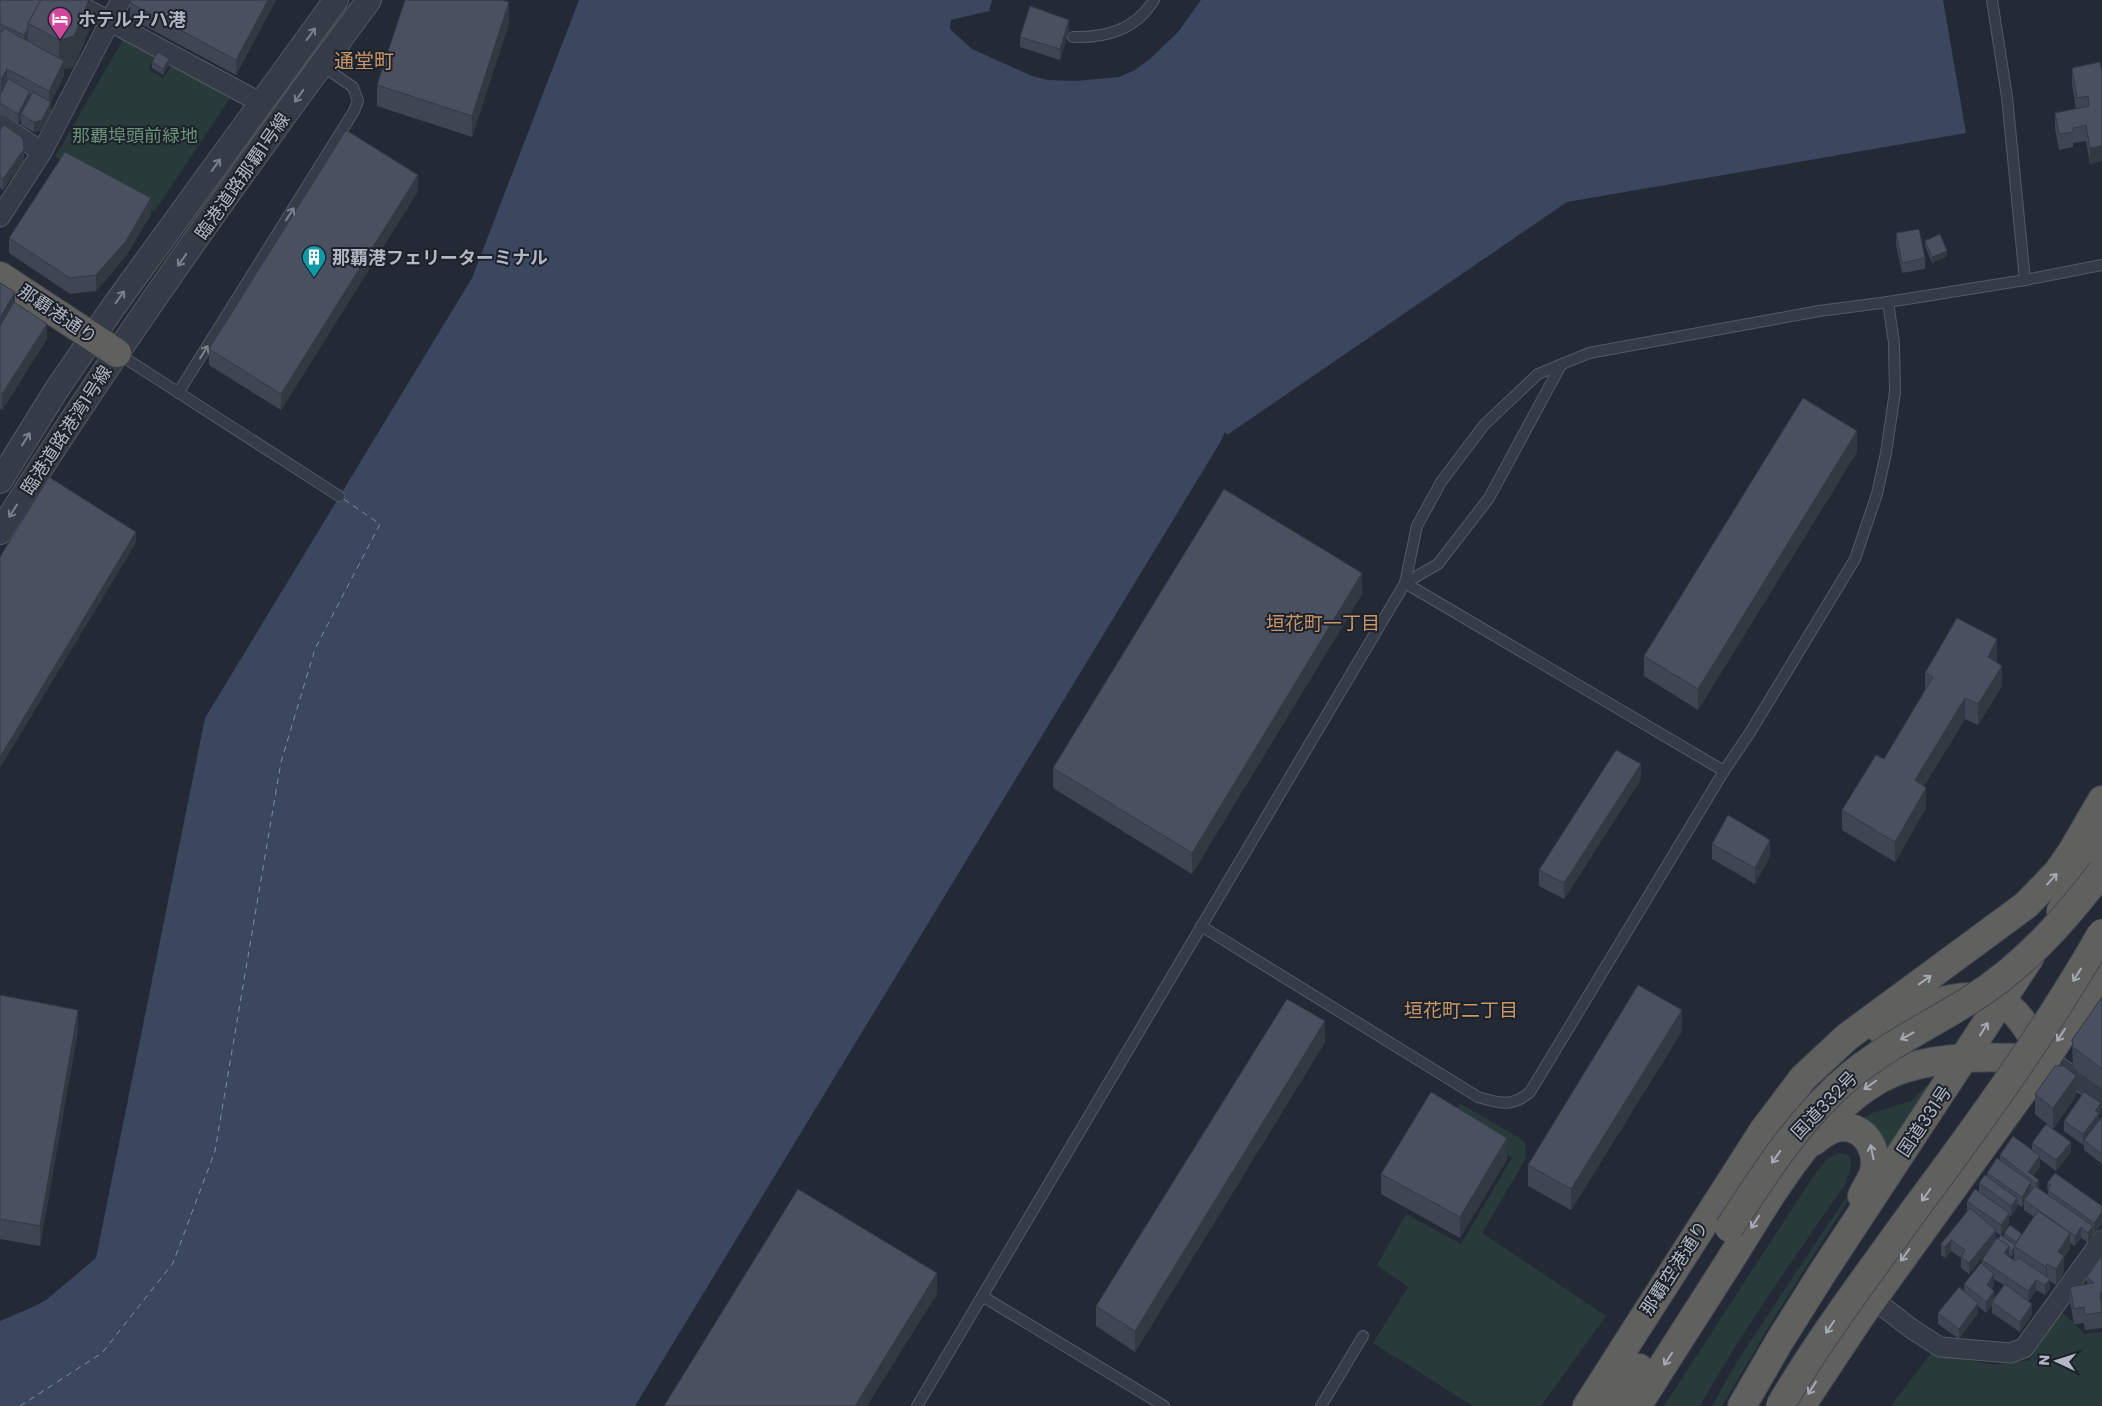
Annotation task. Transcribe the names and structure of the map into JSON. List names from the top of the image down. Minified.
{"streets":{"highway":["那覇港通り","国道332号","国道331号","那覇空港通り"],"street":["臨港道路那覇1号線","臨港道路港湾1号線"]},"crossings":[["臨港道路那覇1号線","那覇港通り"],["臨港道路那覇1号線","臨港道路港湾1号線"],["那覇港通り","臨港道路港湾1号線"],["国道332号","国道331号"],["国道332号","那覇空港通り"]],"districts":["通堂町","垣花町一丁目","垣花町二丁目"],"parks":["那覇埠頭前緑地"],"places":{"hotel":["ホテルナハ港"],"building":["那覇港フェリーターミナル"]},"north":"left"}
